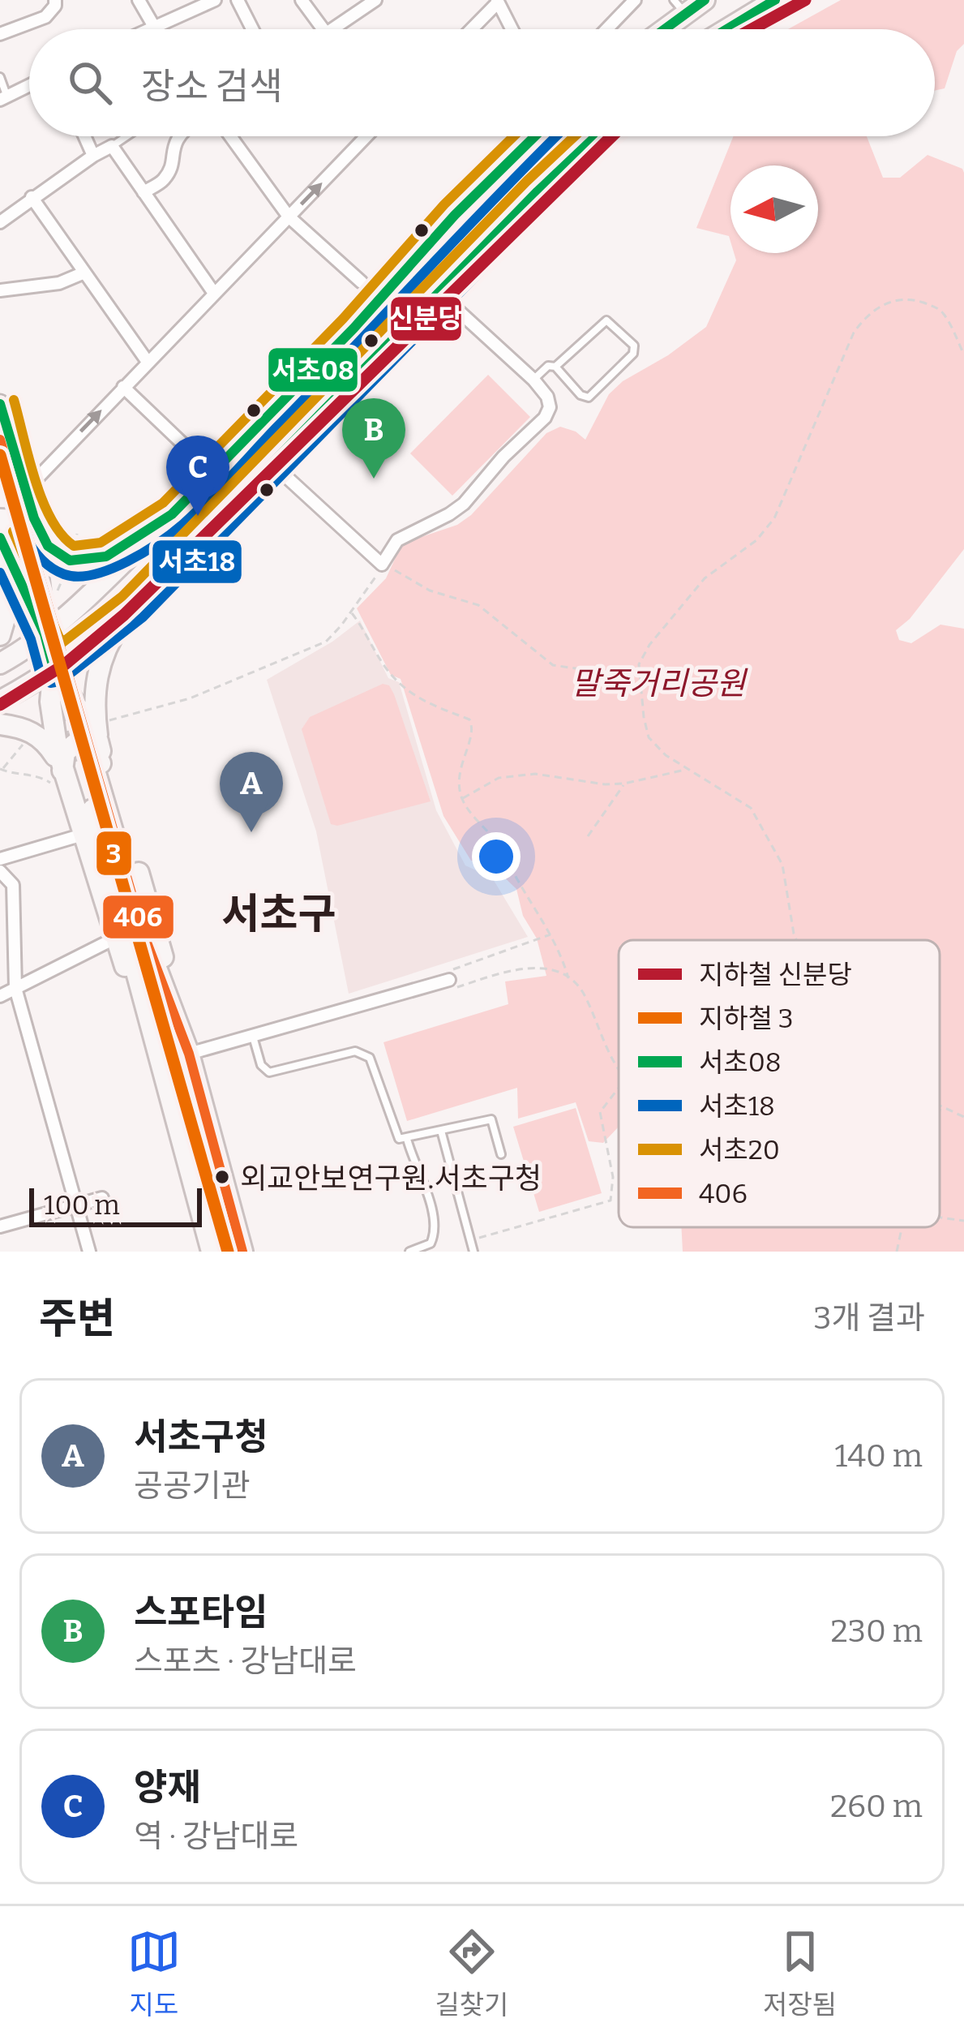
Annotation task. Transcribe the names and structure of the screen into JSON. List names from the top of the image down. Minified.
{"districts":["서초구"],"parks":["말죽거리공원"],"places":["외교안보연구원.서초구청"],"lines":["metro line 신분당","transit line 서초08","transit line 서초18","transit line 서초20","transit line 406","metro line 3"],"legend":["지하철 신분당","지하철 3","서초08","서초18","서초20","406"],"scale_bar":"100 m","north":"left","page":{"search":"장소 검색","pins":["B","C","A"],"scale":"100 m","heading":["주변","3개 결과"],"list":[{"mark":"A","name":"서초구청","note":"공공기관","value":"140 m"},{"mark":"B","name":"스포타임","note":"스포츠 · 강남대로","value":"230 m"},{"mark":"C","name":"양재","note":"역 · 강남대로","value":"260 m"}],"nav":["지도","길찾기","저장됨"]}}
